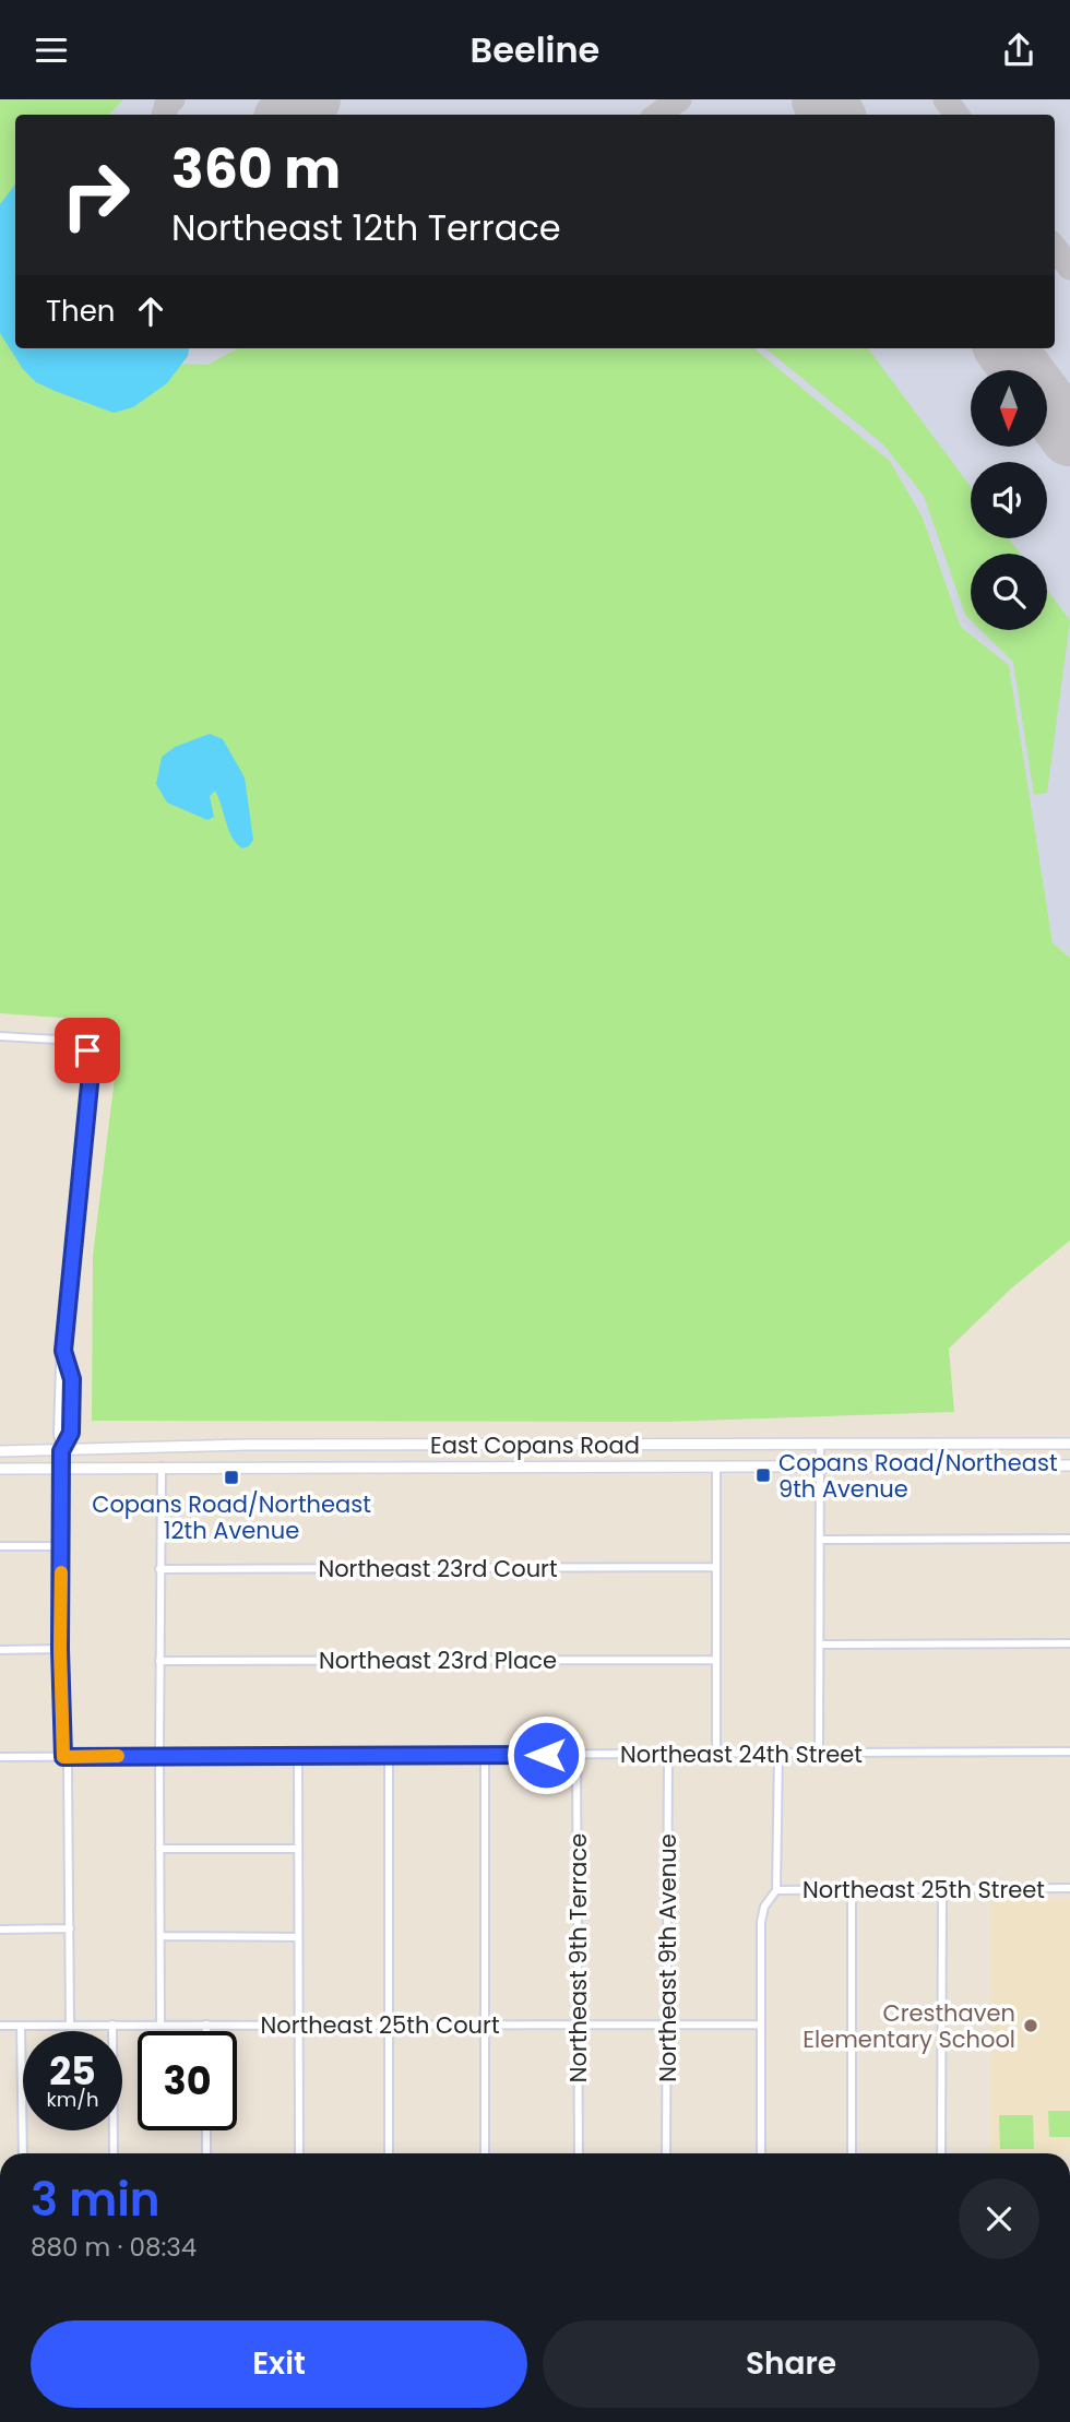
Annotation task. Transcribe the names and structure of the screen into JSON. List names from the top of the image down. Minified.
{"streets":{"main road":["East Copans Road"],"street":["Northeast 23rd Court","Northeast 23rd Place","Northeast 24th Street","Northeast 25th Street","Northeast 9th Terrace","Northeast 9th Avenue","Northeast 25th Court"]},"crossings":[["Northeast 24th Street","Northeast 9th Terrace"],["Northeast 24th Street","Northeast 9th Avenue"],["Northeast 9th Terrace","Northeast 25th Court"],["Northeast 9th Avenue","Northeast 25th Court"]],"places":{"transit":["Copans Road/Northeast 9th Avenue","Copans Road/Northeast 12th Avenue"],"other":["Cresthaven Elementary School"]},"north":"bottom","page":{"header":"Beeline","turn":["360 m","Northeast 12th Terrace"],"then":"Then","speed":"25 km/h","limit":"30","heading":["3 min","880 m · 08:34"],"buttons":["Exit","Share"]}}
